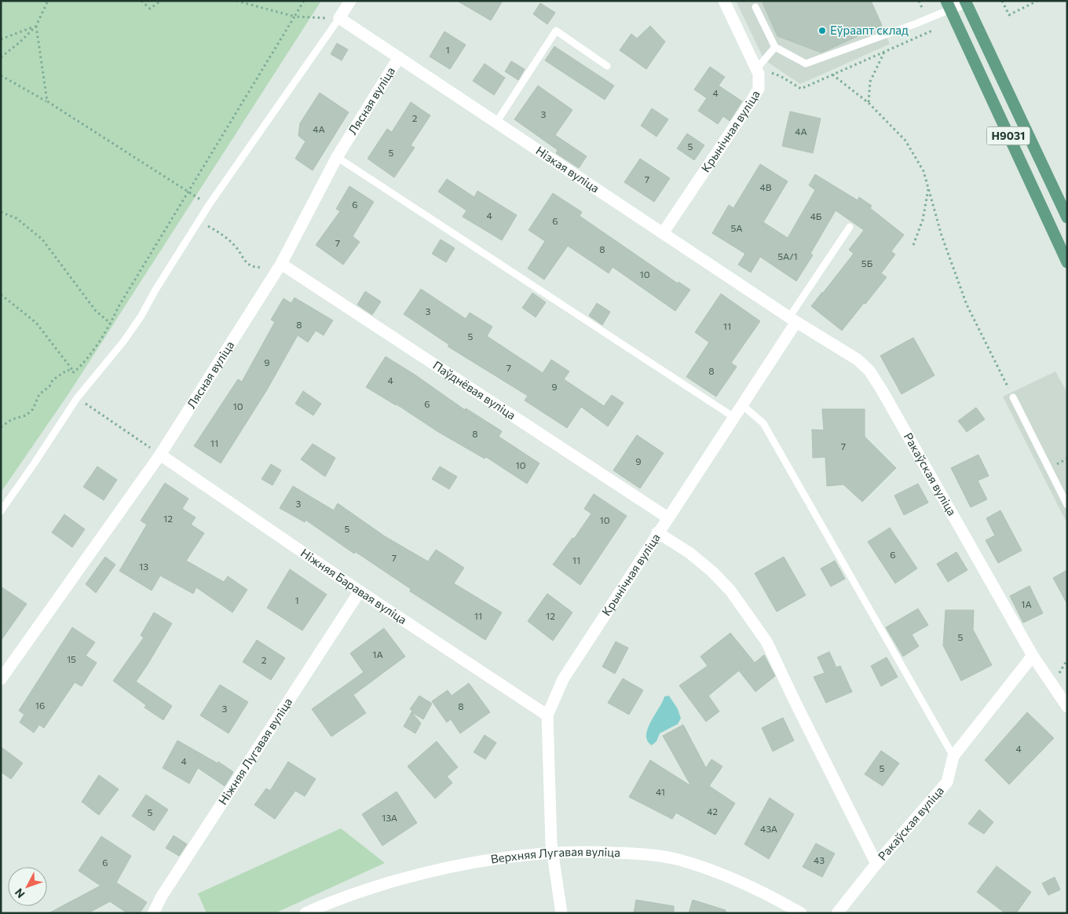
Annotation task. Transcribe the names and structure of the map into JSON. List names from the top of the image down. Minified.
{"streets":{"main road":["Н9031"],"street":["Лясная вуліца","Крынічная вуліца","Нізкая вуліца","Паўднёвая вуліца","Ракаўская вуліца","Ніжняя Баравая вуліца","Ніжняя Лугавая вуліца","Верхняя Лугавая вуліца"]},"crossings":[["Лясная вуліца","Нізкая вуліца"],["Лясная вуліца","Паўднёвая вуліца"],["Лясная вуліца","Ніжняя Баравая вуліца"],["Крынічная вуліца","Нізкая вуліца"],["Крынічная вуліца","Паўднёвая вуліца"],["Крынічная вуліца","Ракаўская вуліца"],["Крынічная вуліца","Ніжняя Баравая вуліца"],["Крынічная вуліца","Верхняя Лугавая вуліца"],["Нізкая вуліца","Ракаўская вуліца"],["Ніжняя Баравая вуліца","Ніжняя Лугавая вуліца"]],"places":["Еўраапт склад"],"house_numbers":["1","4","3","2","4А","4А","5","5","7","4В","6","4","4Б","6","5А","7","8","5А/1","5Б","10","3","8","11","5","9","7","8","4","9","6","10","8","11","7","9","10","3","12","10","5","6","7","11","13","1","1А","11","12","5","1А","15","2","16","8","3","4","4","5","41","42","5","13А","43А","43","6"],"north":"bottom left"}
